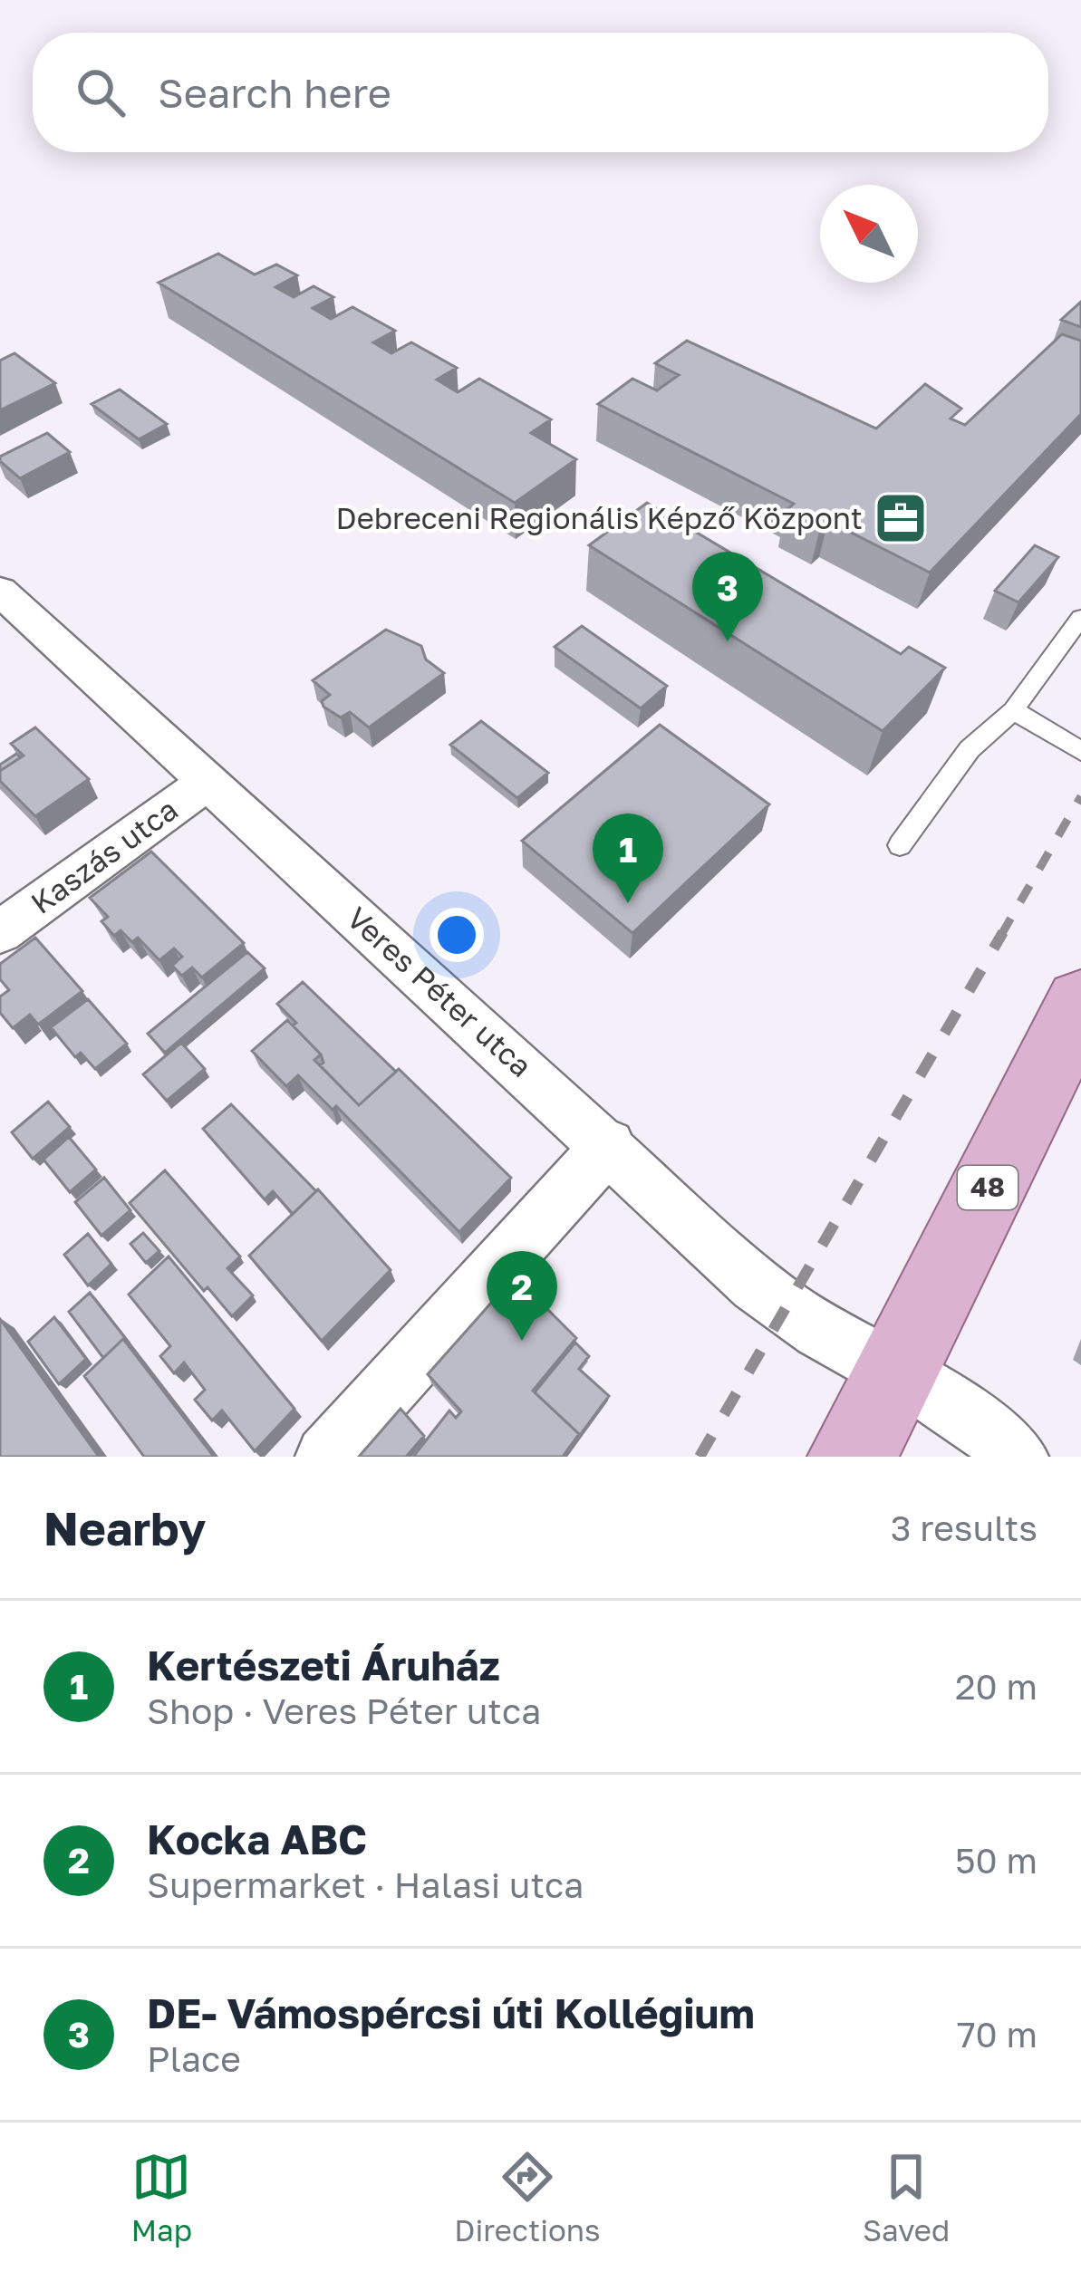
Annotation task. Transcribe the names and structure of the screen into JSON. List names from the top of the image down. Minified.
{"streets":{"main road":["48"],"street":["Kaszás utca","Veres Péter utca"]},"crossings":[["Kaszás utca","Veres Péter utca"],["Veres Péter utca","48"]],"places":{"office":["Debreceni Regionális Képző Központ"]},"north":"top left","page":{"search":"Search here","pins":["3","1","2"],"heading":["Nearby","3 results"],"list":[{"mark":"1","name":"Kertészeti Áruház","note":"Shop · Veres Péter utca","value":"20 m"},{"mark":"2","name":"Kocka ABC","note":"Supermarket · Halasi utca","value":"50 m"},{"mark":"3","name":"DE- Vámospércsi úti Kollégium","note":"Place","value":"70 m"}],"nav":["Map","Directions","Saved"]}}
